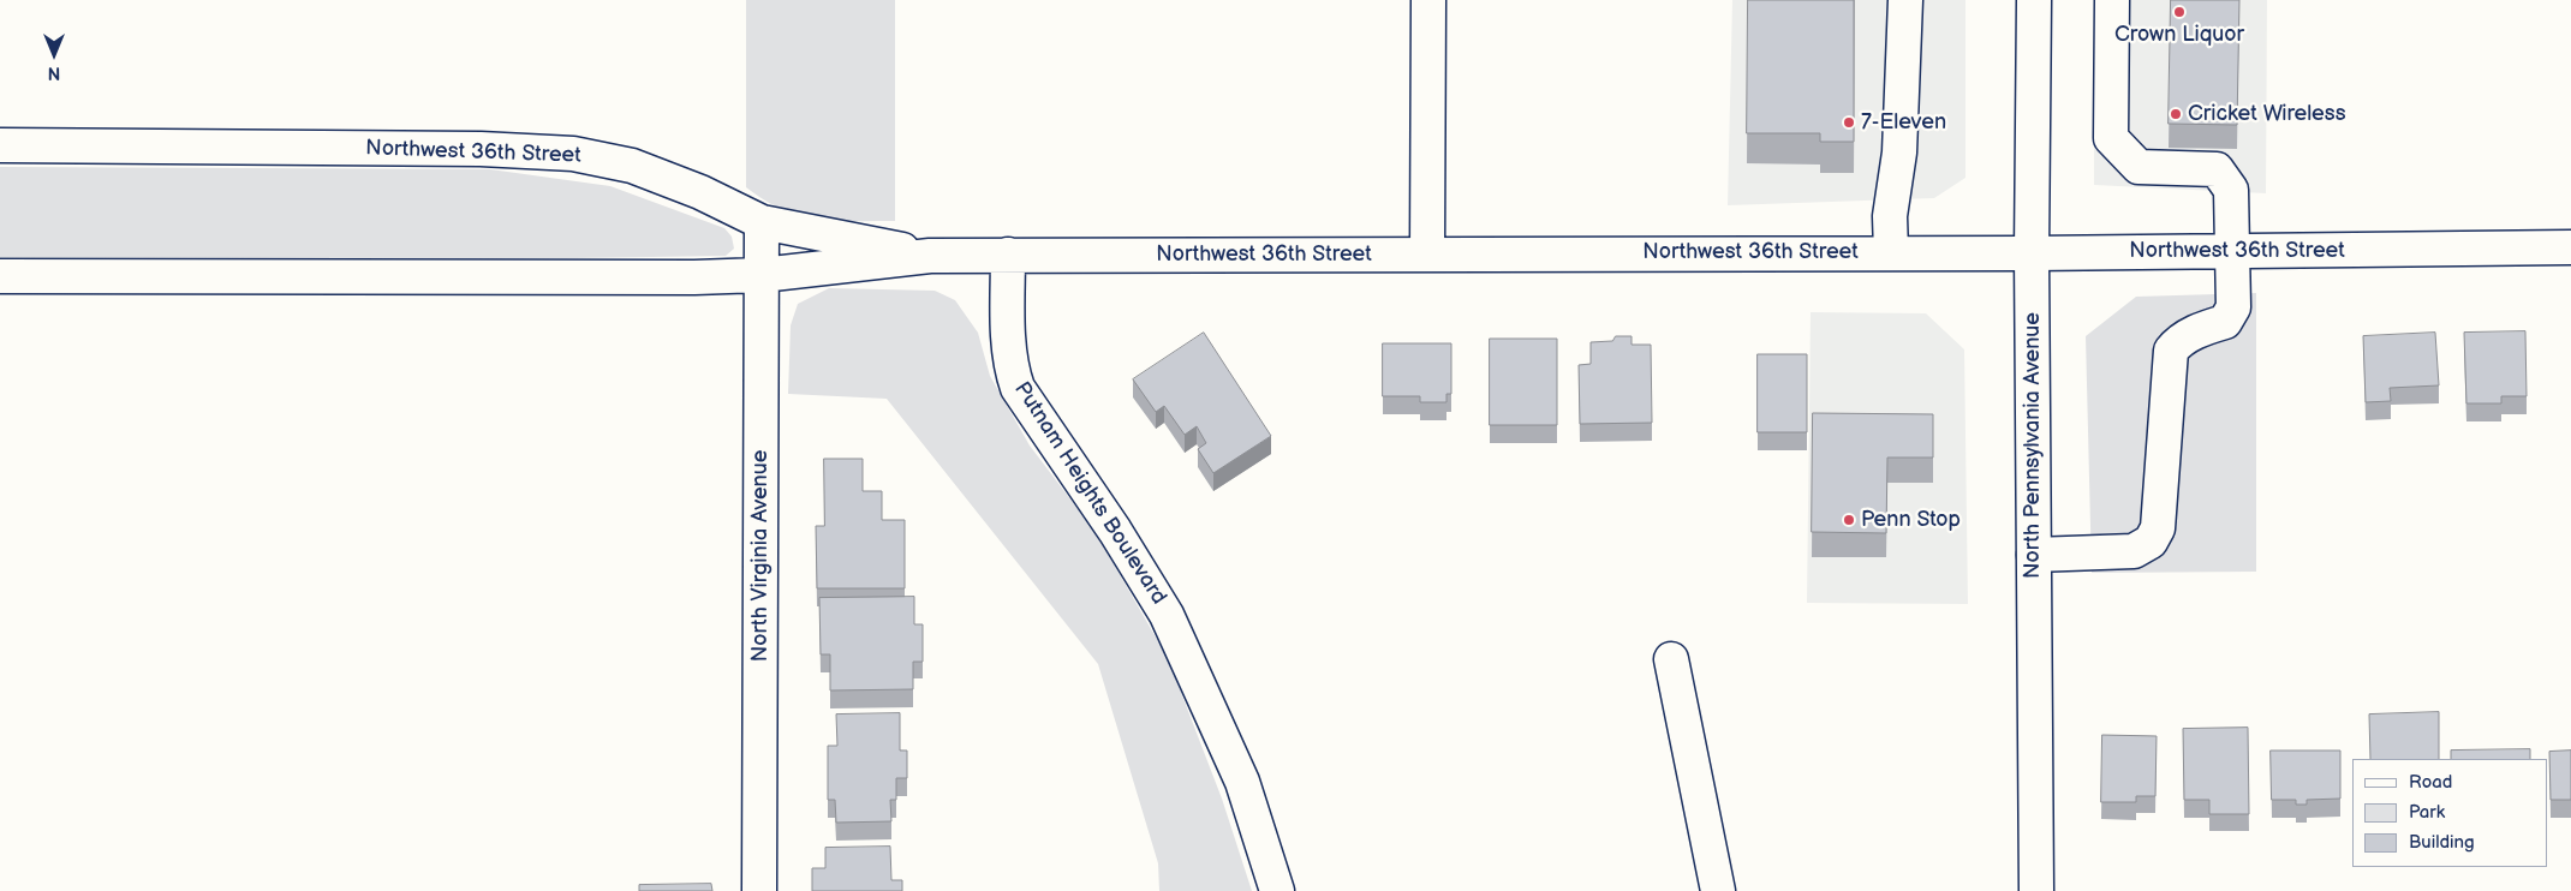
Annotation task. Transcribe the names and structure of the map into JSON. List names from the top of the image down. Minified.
{"streets":{"street":["Northwest 36th Street","North Pennsylvania Avenue","Putnam Heights Boulevard","North Virginia Avenue"]},"crossings":[["Northwest 36th Street","North Pennsylvania Avenue"],["Northwest 36th Street","Putnam Heights Boulevard"],["Northwest 36th Street","North Virginia Avenue"]],"places":["Crown Liquor","Cricket Wireless","7-Eleven","Penn Stop"],"legend":["Road","Park","Building"],"north":"bottom"}
